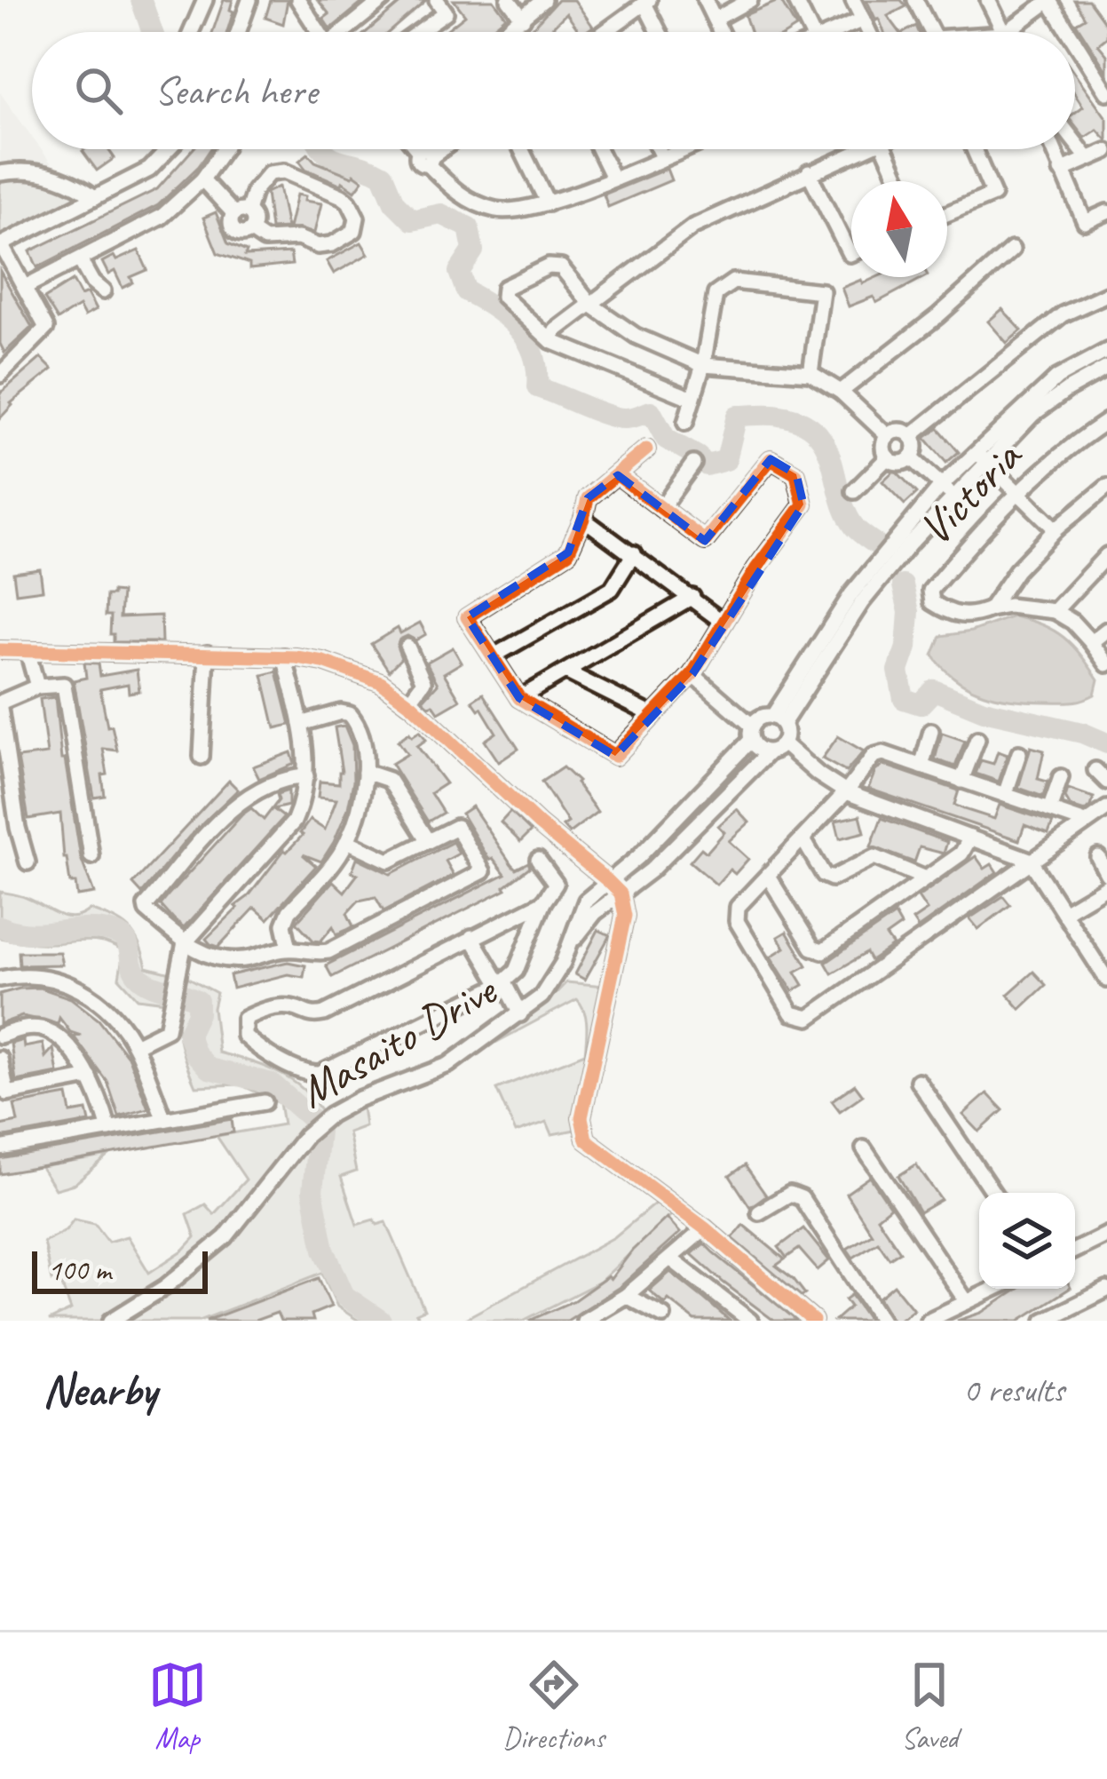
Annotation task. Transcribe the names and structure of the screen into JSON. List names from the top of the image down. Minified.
{"streets":{"street":["Victoria","Masaito Drive"]},"scale_bar":"100 m","north":"top","page":{"search":"Search here","scale":"100 m","heading":["Nearby","0 results"],"nav":["Map","Directions","Saved"]}}
